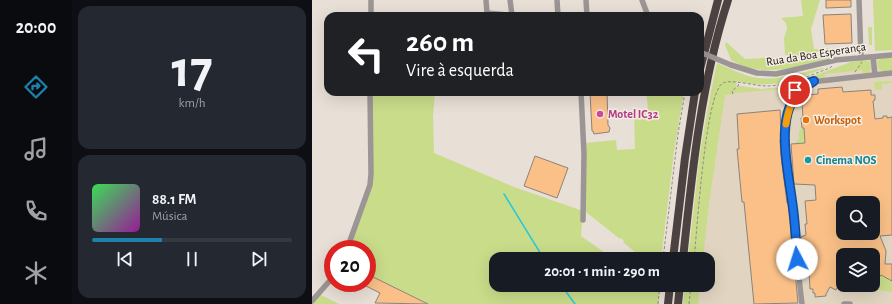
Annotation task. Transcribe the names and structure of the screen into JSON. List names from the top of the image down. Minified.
{"streets":{"street":["Rua da Boa Esperança"]},"places":["Motel IC32","Workspot","Cinema NOS"],"page":{"tabs":"20:00","tile":["17","km/h"],"turn":["260 m","Vire à esquerda"],"song":["88.1 FM","Música"],"limit":"20","trip":"20:01 · 1 min · 290 m"}}
